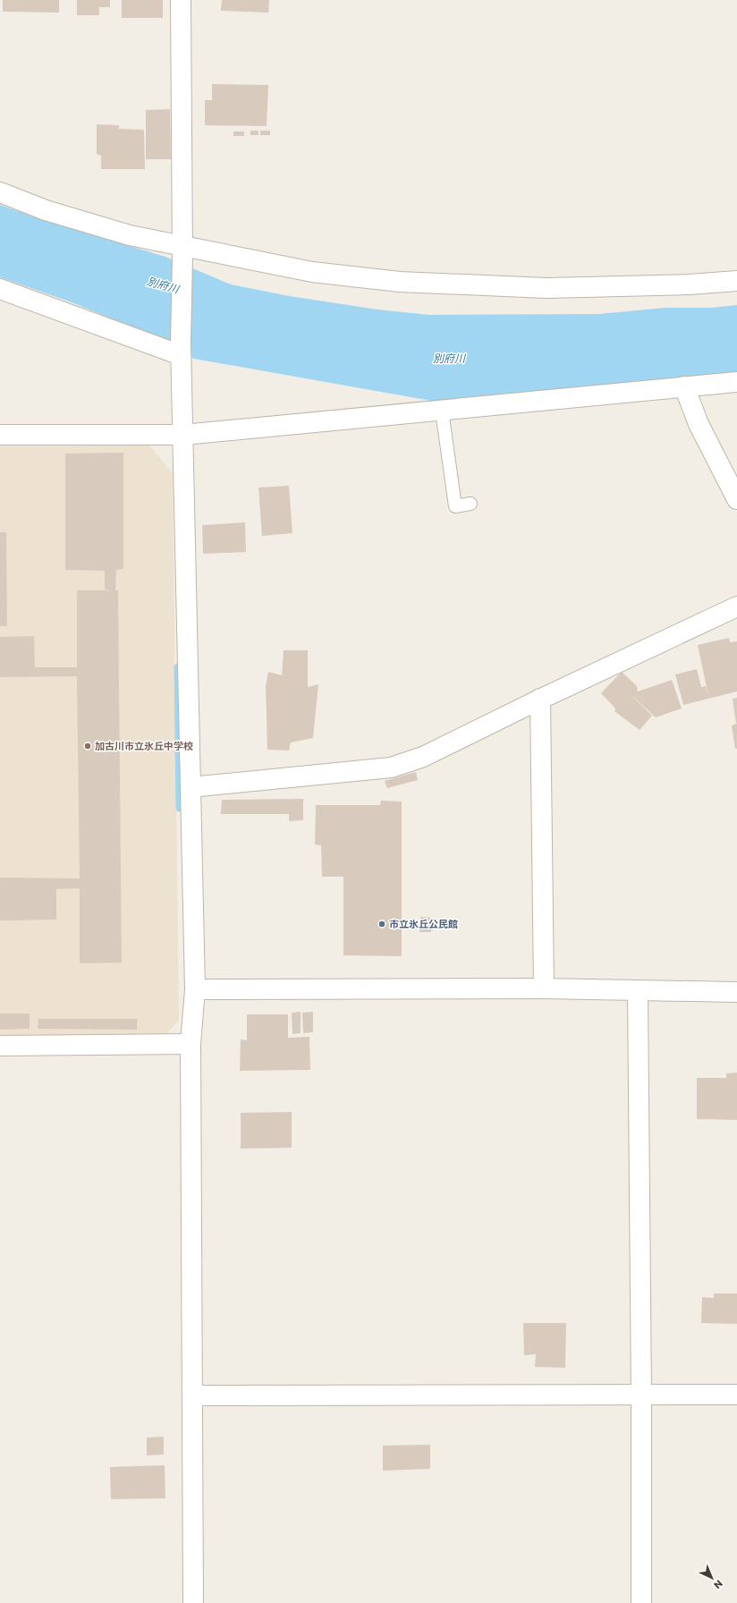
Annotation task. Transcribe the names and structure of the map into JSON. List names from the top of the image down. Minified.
{"water":["別府川"],"places":["加古川市立氷丘中学校","市立氷丘公民館"],"north":"bottom right"}
